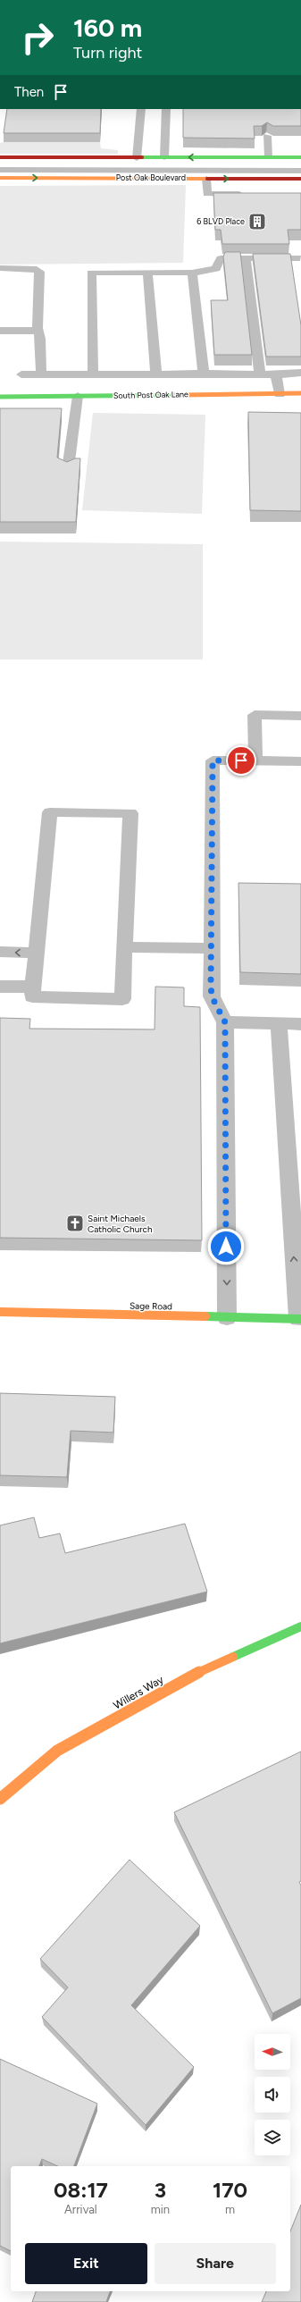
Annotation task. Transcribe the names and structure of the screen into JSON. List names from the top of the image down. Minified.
{"streets":{"main road":["Post Oak Boulevard","South Post Oak Lane","Sage Road","Willers Way"]},"places":{"building":["6 BLVD Place"],"church":["Saint Michaels Catholic Church"]},"north":"left","page":{"turn":["160 m","Turn right"],"then":"Then","eta":["08:17","Arrival","3","min","170","m"],"buttons":["Exit","Share"]}}
